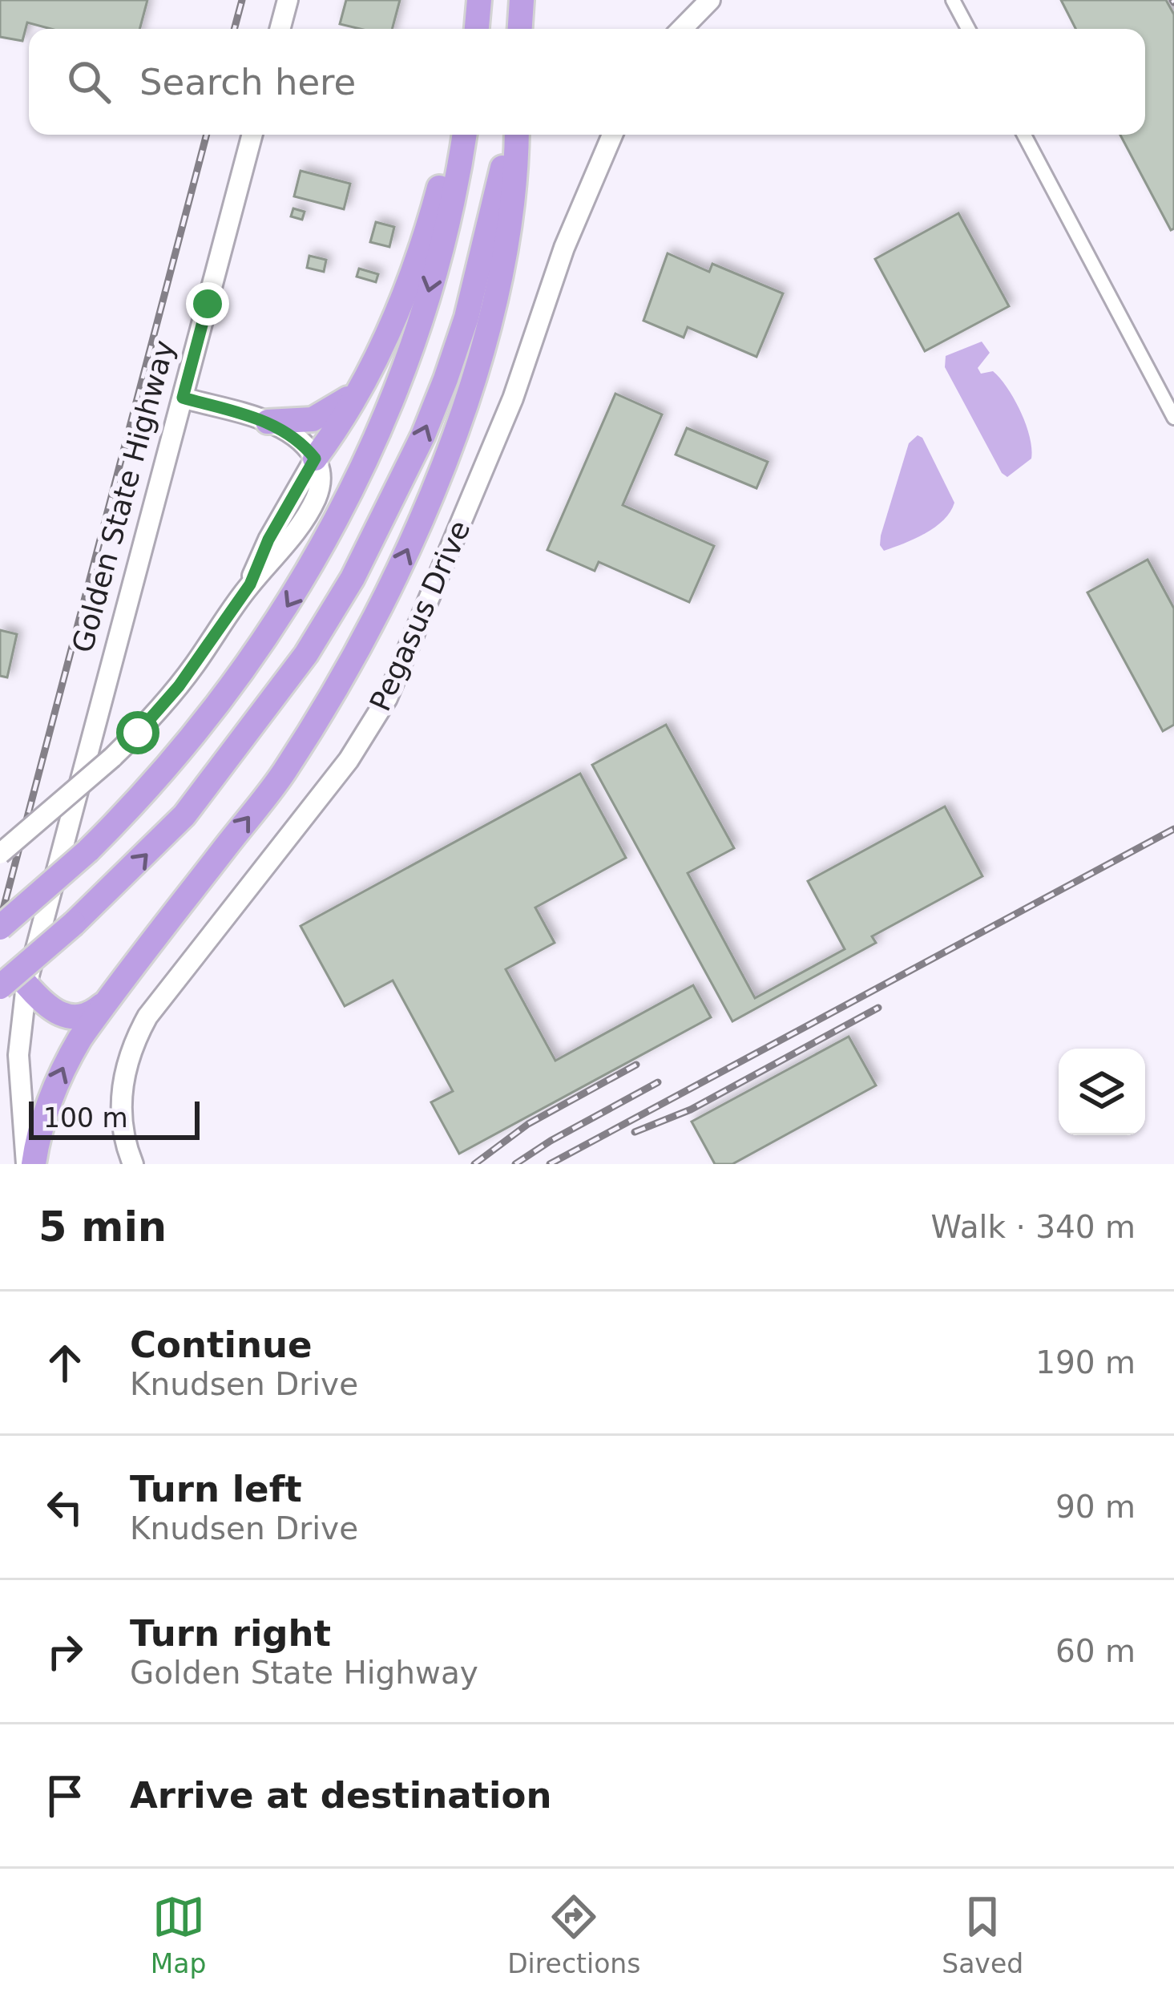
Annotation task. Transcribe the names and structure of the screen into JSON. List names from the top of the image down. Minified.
{"streets":{"street":["Golden State Highway","Pegasus Drive"]},"scale_bar":"100 m","page":{"search":"Search here","scale":"100 m","heading":["5 min","Walk · 340 m"],"list":[["Continue","Knudsen Drive","190 m"],["Turn left","Knudsen Drive","90 m"],["Turn right","Golden State Highway","60 m"],"Arrive at destination"],"nav":["Map","Directions","Saved"]}}
